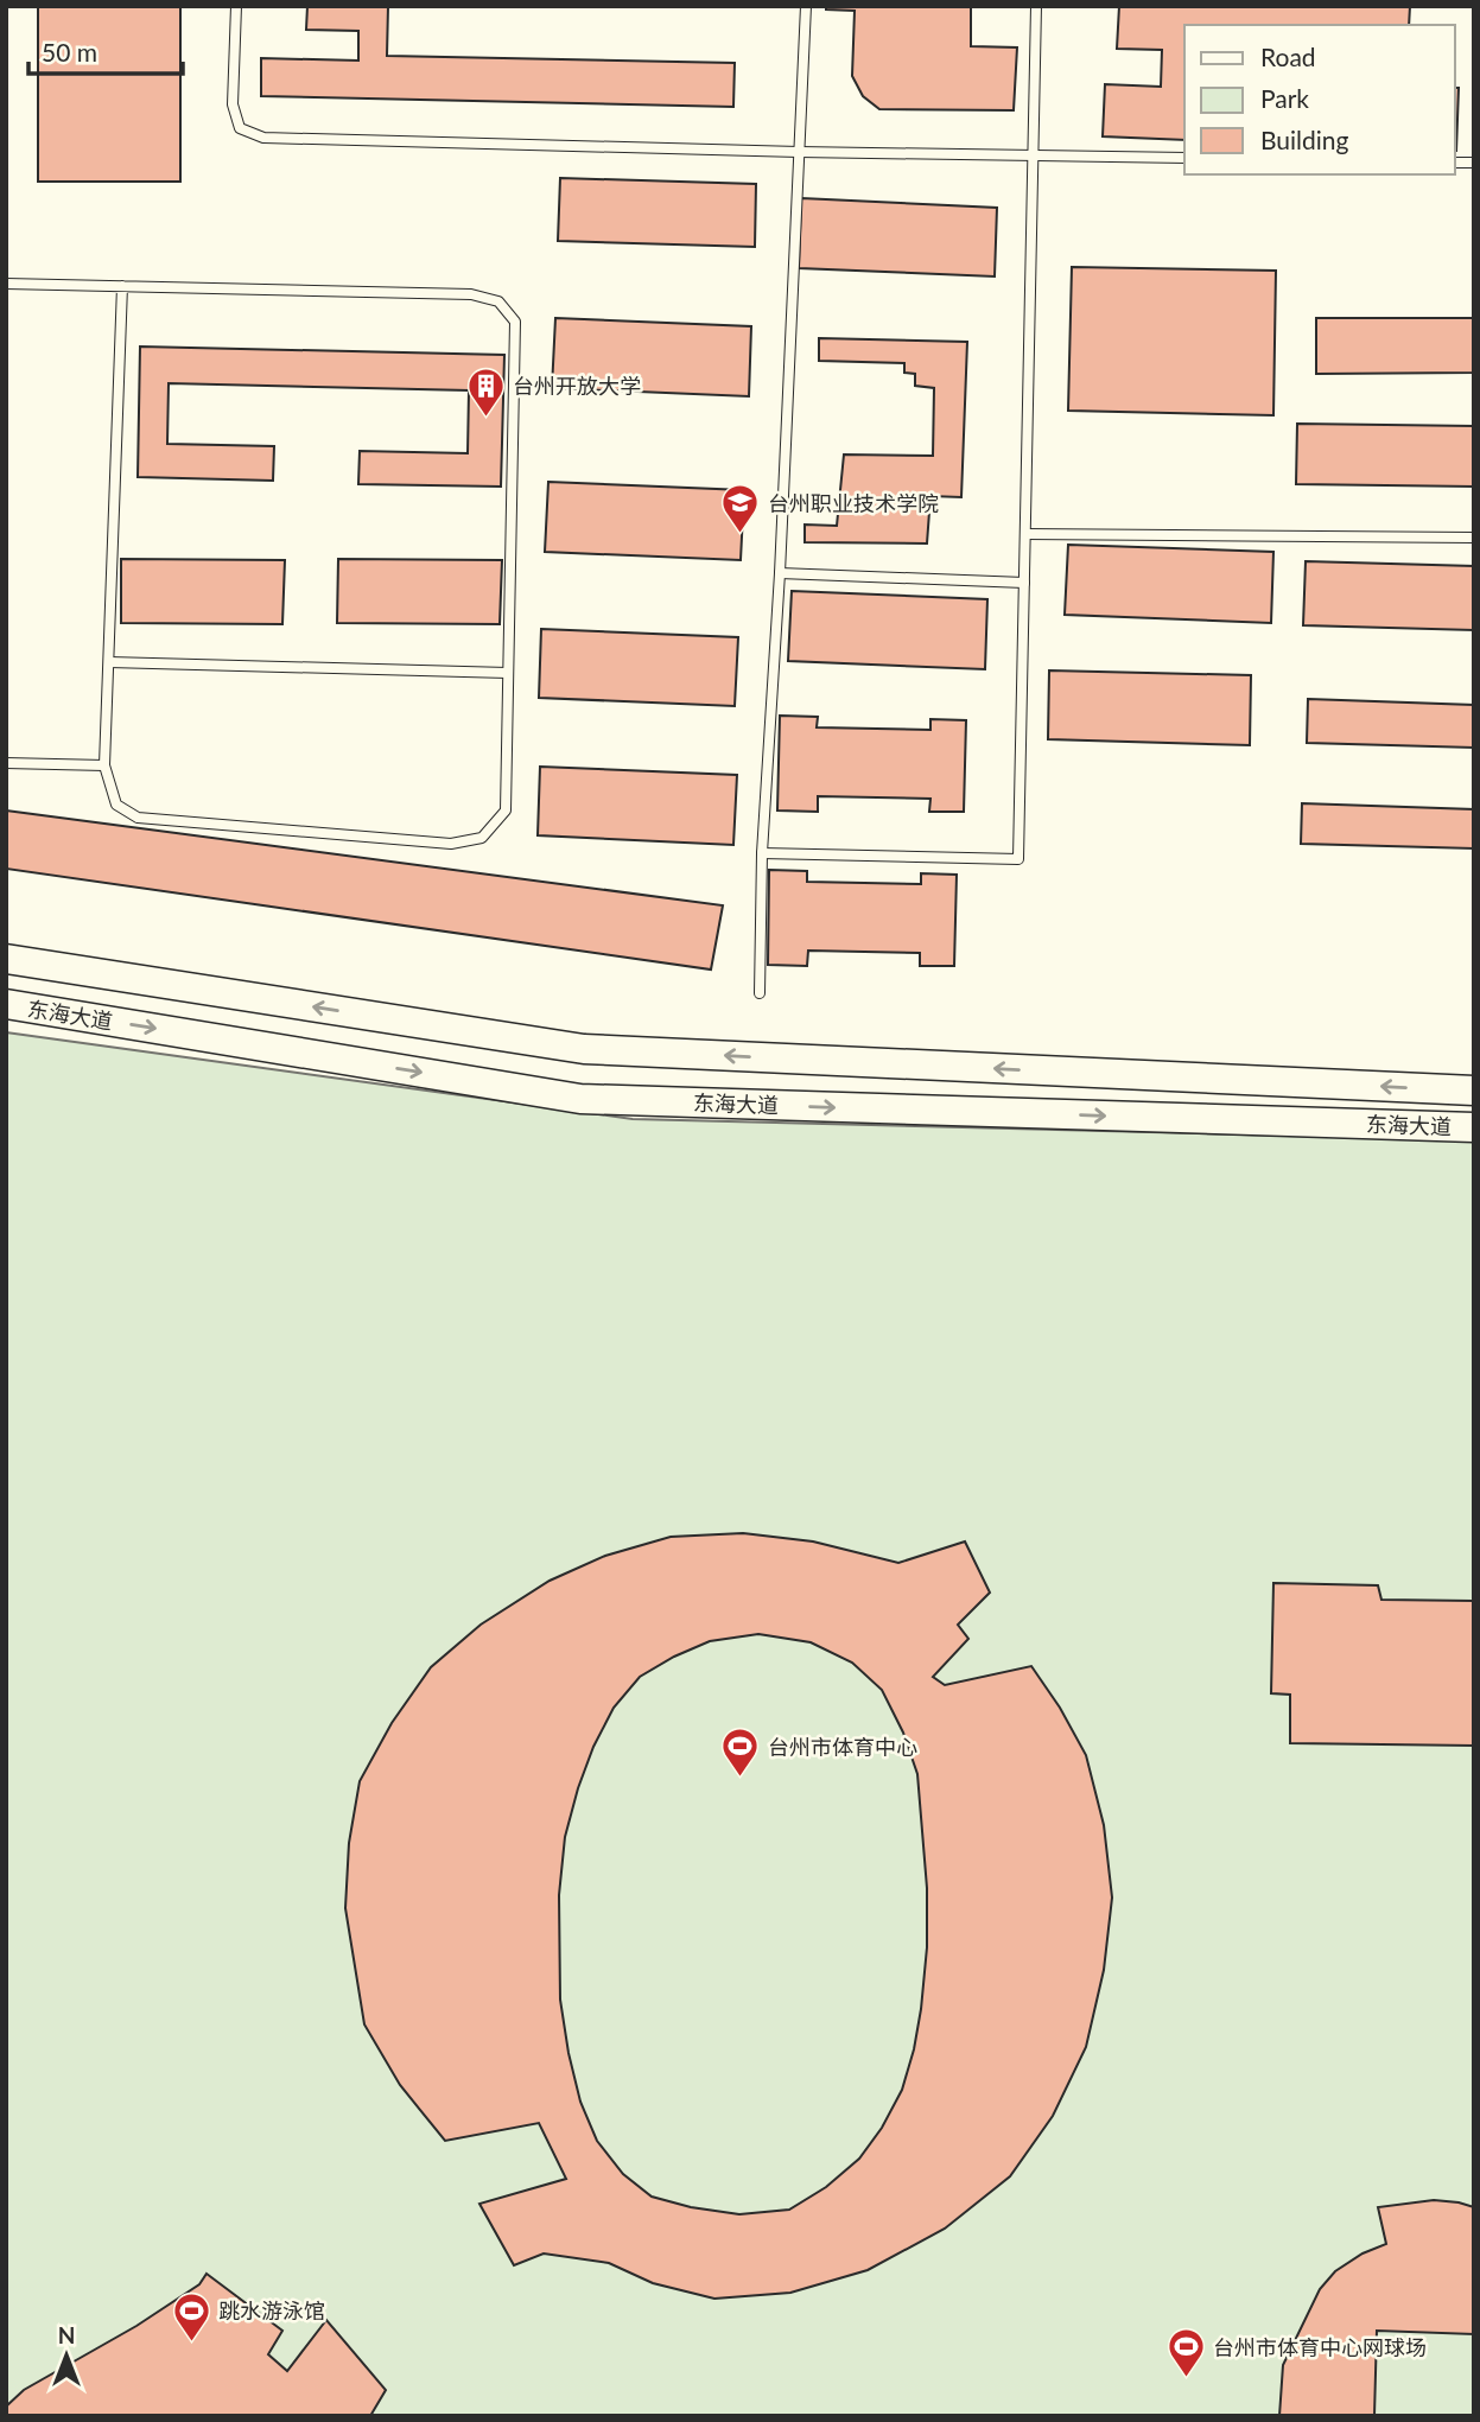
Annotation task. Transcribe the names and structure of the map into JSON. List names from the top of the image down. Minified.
{"streets":{"main road":["东海大道"]},"places":{"building":["台州开放大学"],"school or university":["台州职业技术学院"],"sports":["台州市体育中心","跳水游泳馆","台州市体育中心网球场"]},"legend":["Road","Park","Building"],"scale_bar":"50 m","north":"top"}
